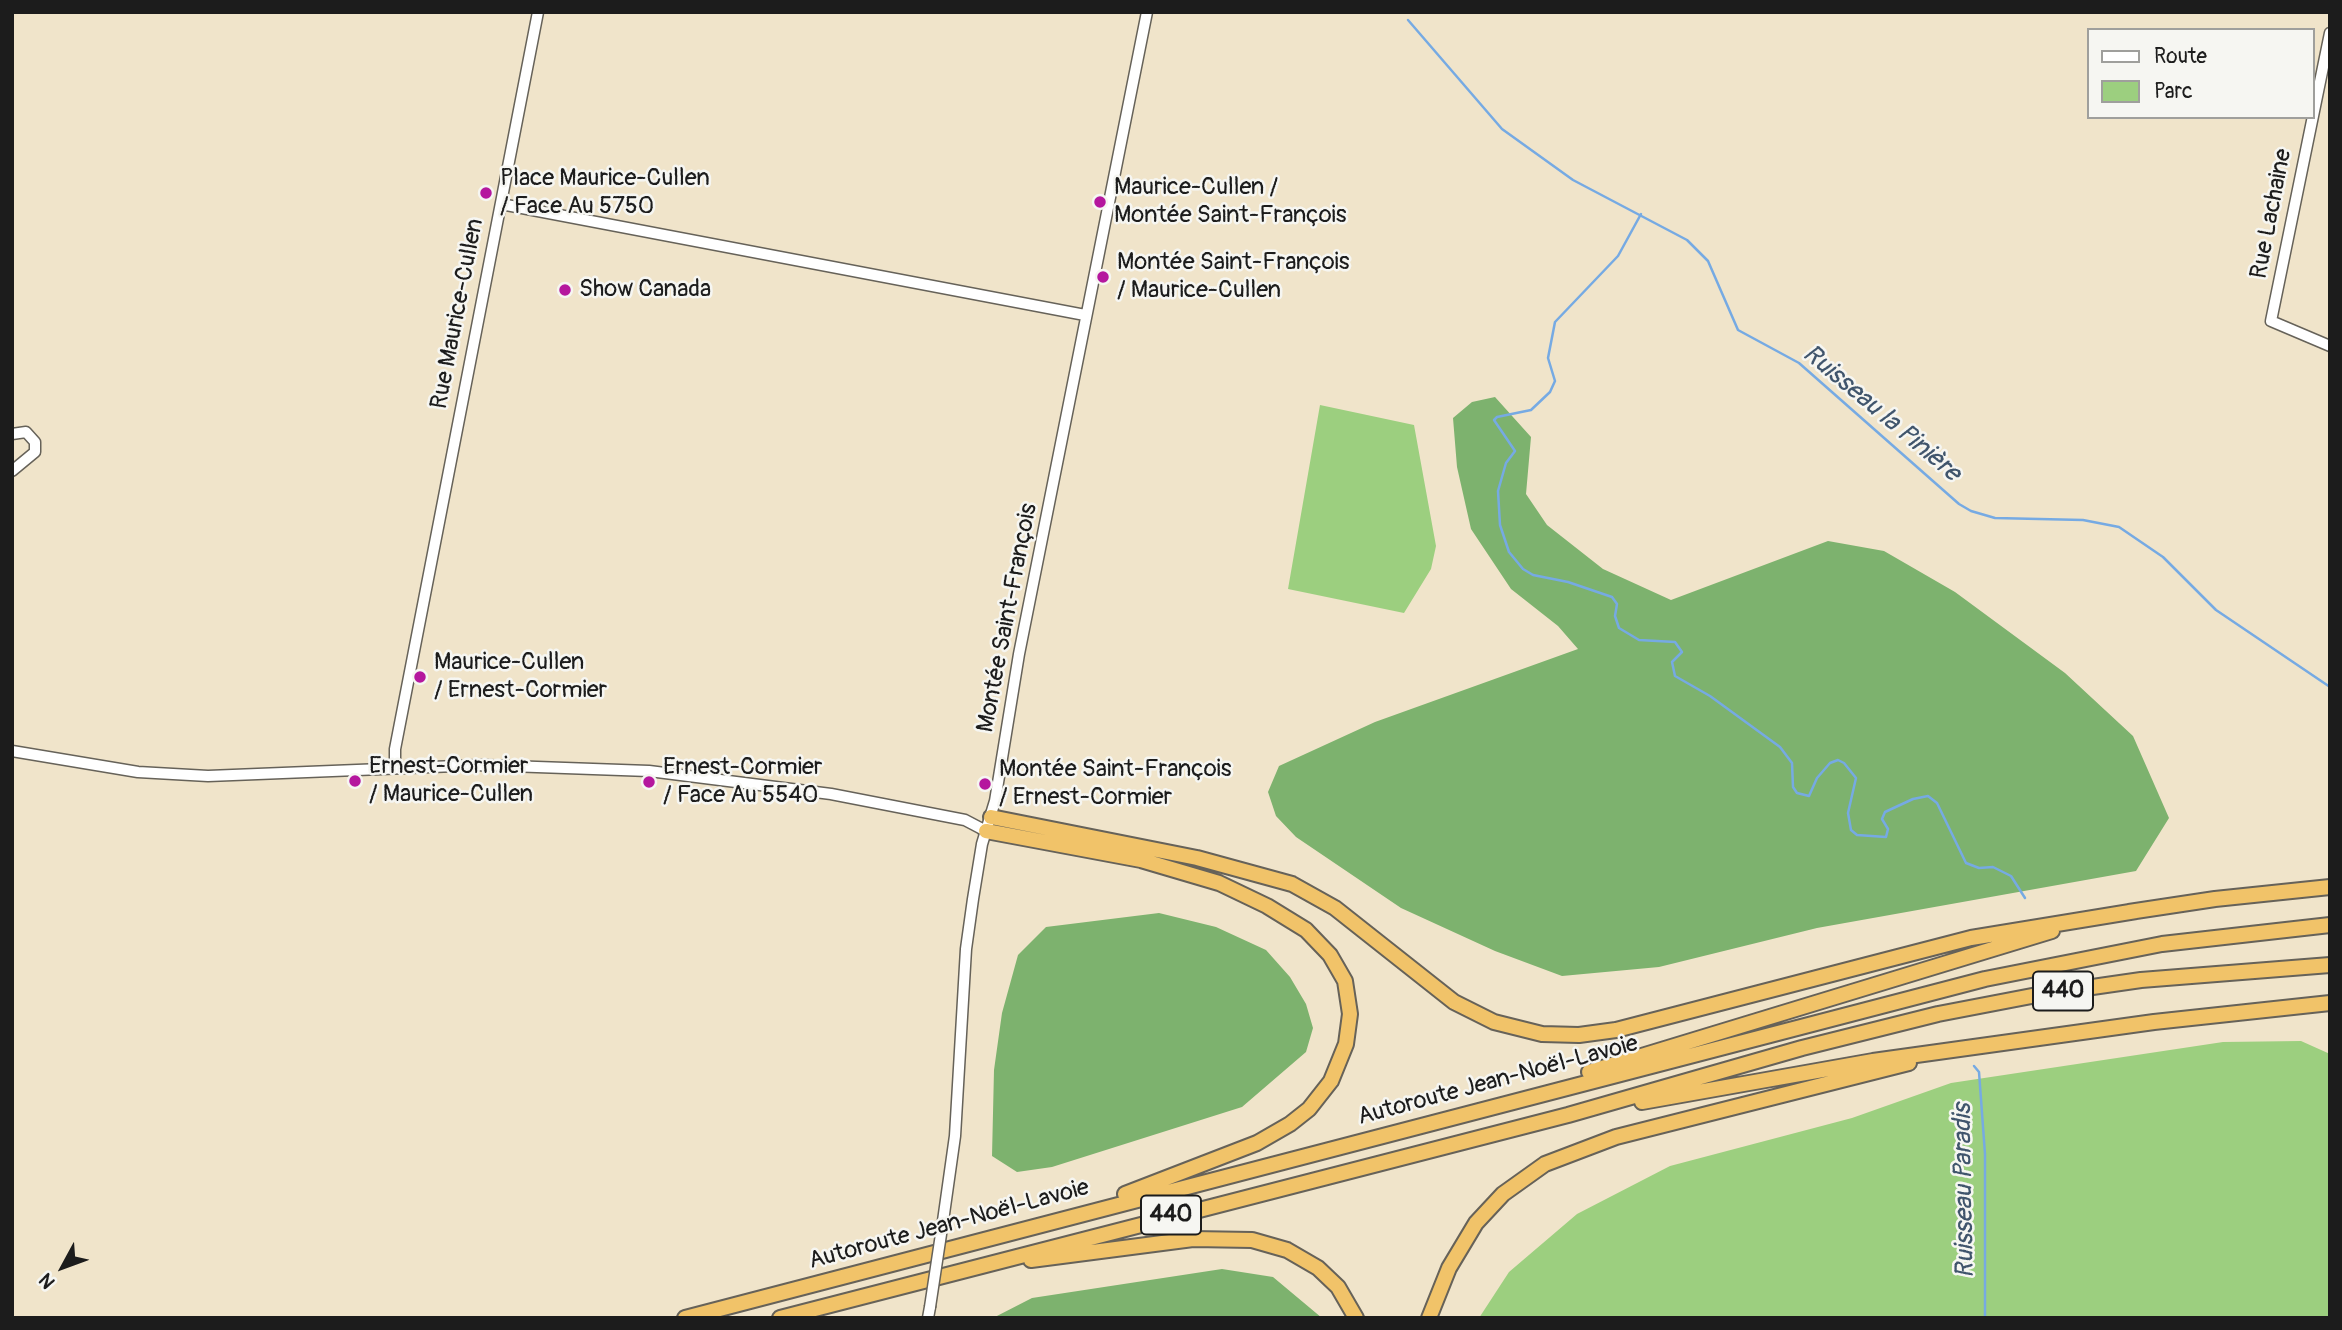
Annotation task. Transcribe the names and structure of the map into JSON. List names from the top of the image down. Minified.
{"streets":{"highway":["440","Autoroute Jean-Noël-Lavoie"],"street":["Rue Lachaine","Rue Maurice-Cullen","Montée Saint-François"]},"crossings":[["Rue Maurice-Cullen","Montée Saint-François"]],"water":["Ruisseau la Pinière","Ruisseau Paradis"],"places":["Place Maurice-Cullen / Face Au 5750","Maurice-Cullen / Montée Saint-François","Montée Saint-François / Maurice-Cullen","Show Canada","Maurice-Cullen / Ernest-Cormier","Ernest-Cormier / Maurice-Cullen","Ernest-Cormier / Face Au 5540","Montée Saint-François / Ernest-Cormier"],"legend":["Route","Parc"],"north":"bottom left"}
